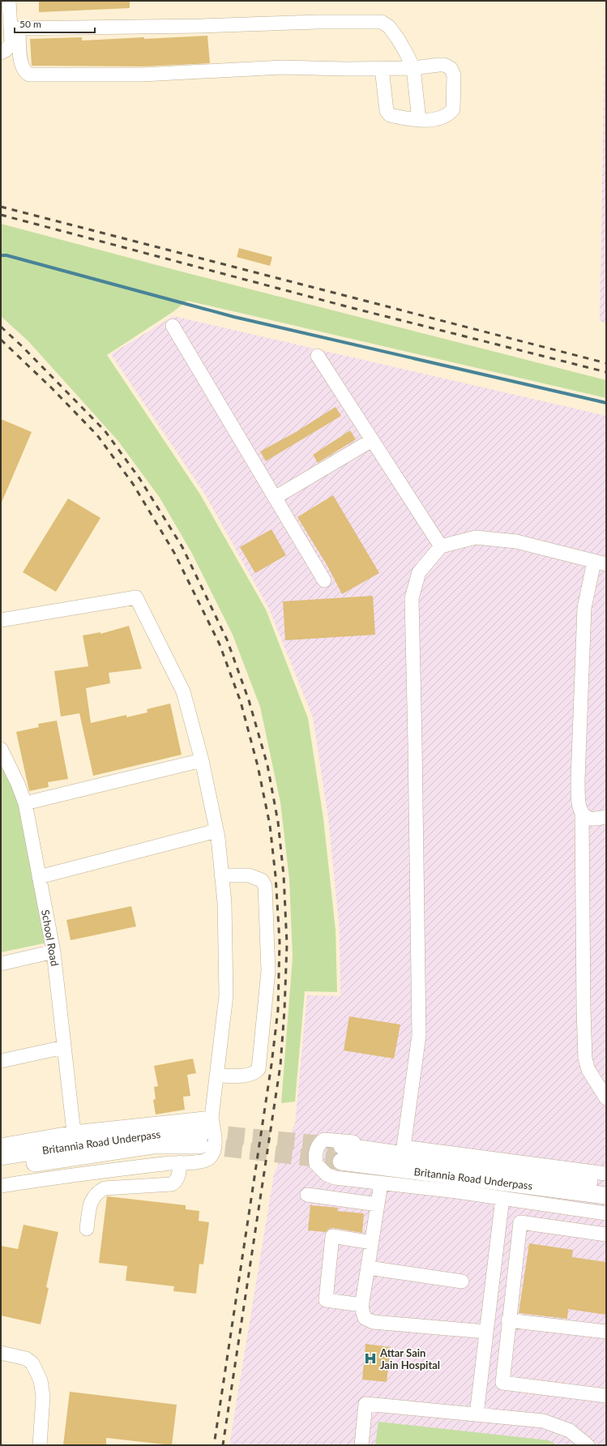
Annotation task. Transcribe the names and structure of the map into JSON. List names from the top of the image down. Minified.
{"streets":{"main road":["Britannia Road Underpass"],"street":["School Road"]},"places":{"hospital":["Attar Sain Jain Hospital"]},"scale_bar":"50 m"}
